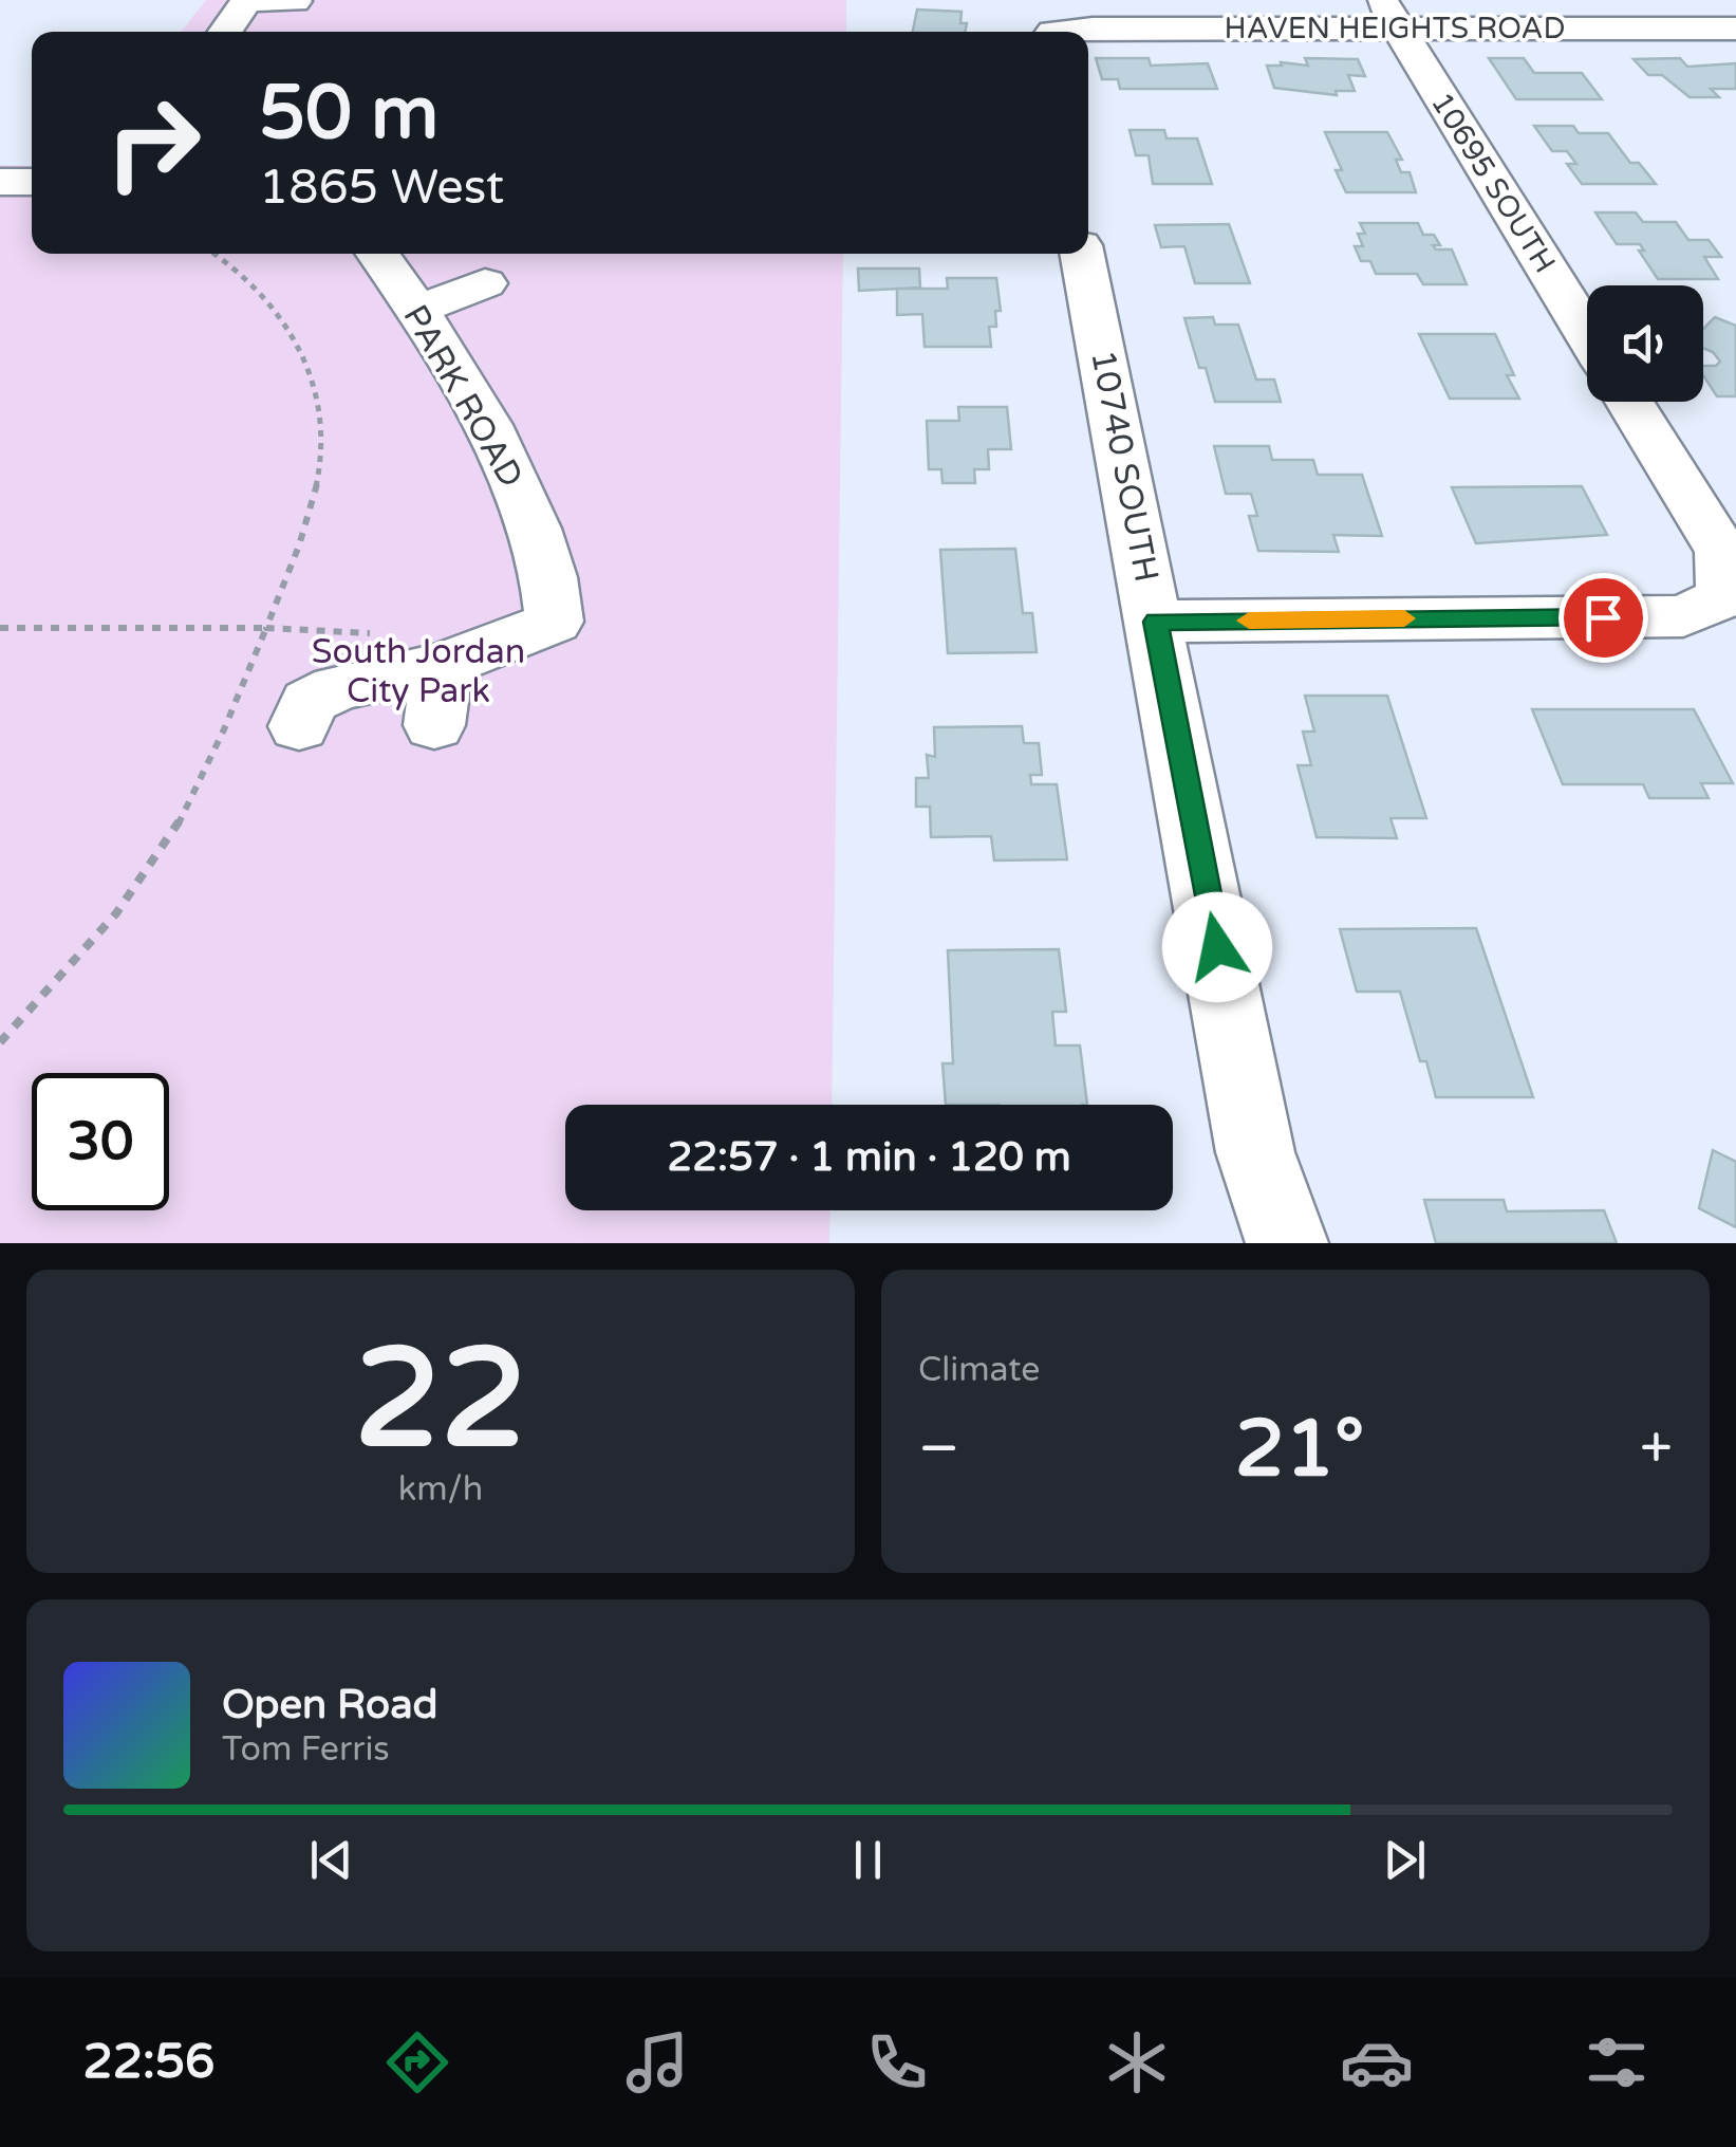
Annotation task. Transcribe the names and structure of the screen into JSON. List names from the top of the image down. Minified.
{"streets":{"street":["HAVEN HEIGHTS ROAD","10695 SOUTH","PARK ROAD","10740 SOUTH"]},"crossings":[["HAVEN HEIGHTS ROAD","10695 SOUTH"]],"parks":["South Jordan City Park"],"page":{"turn":["50 m","1865 West"],"limit":"30","trip":"22:57 · 1 min · 120 m","tile":[["22","km/h"],"Climate"],"heat":["−","21°","+"],"song":["Open Road","Tom Ferris"],"tabs":"22:56"}}
